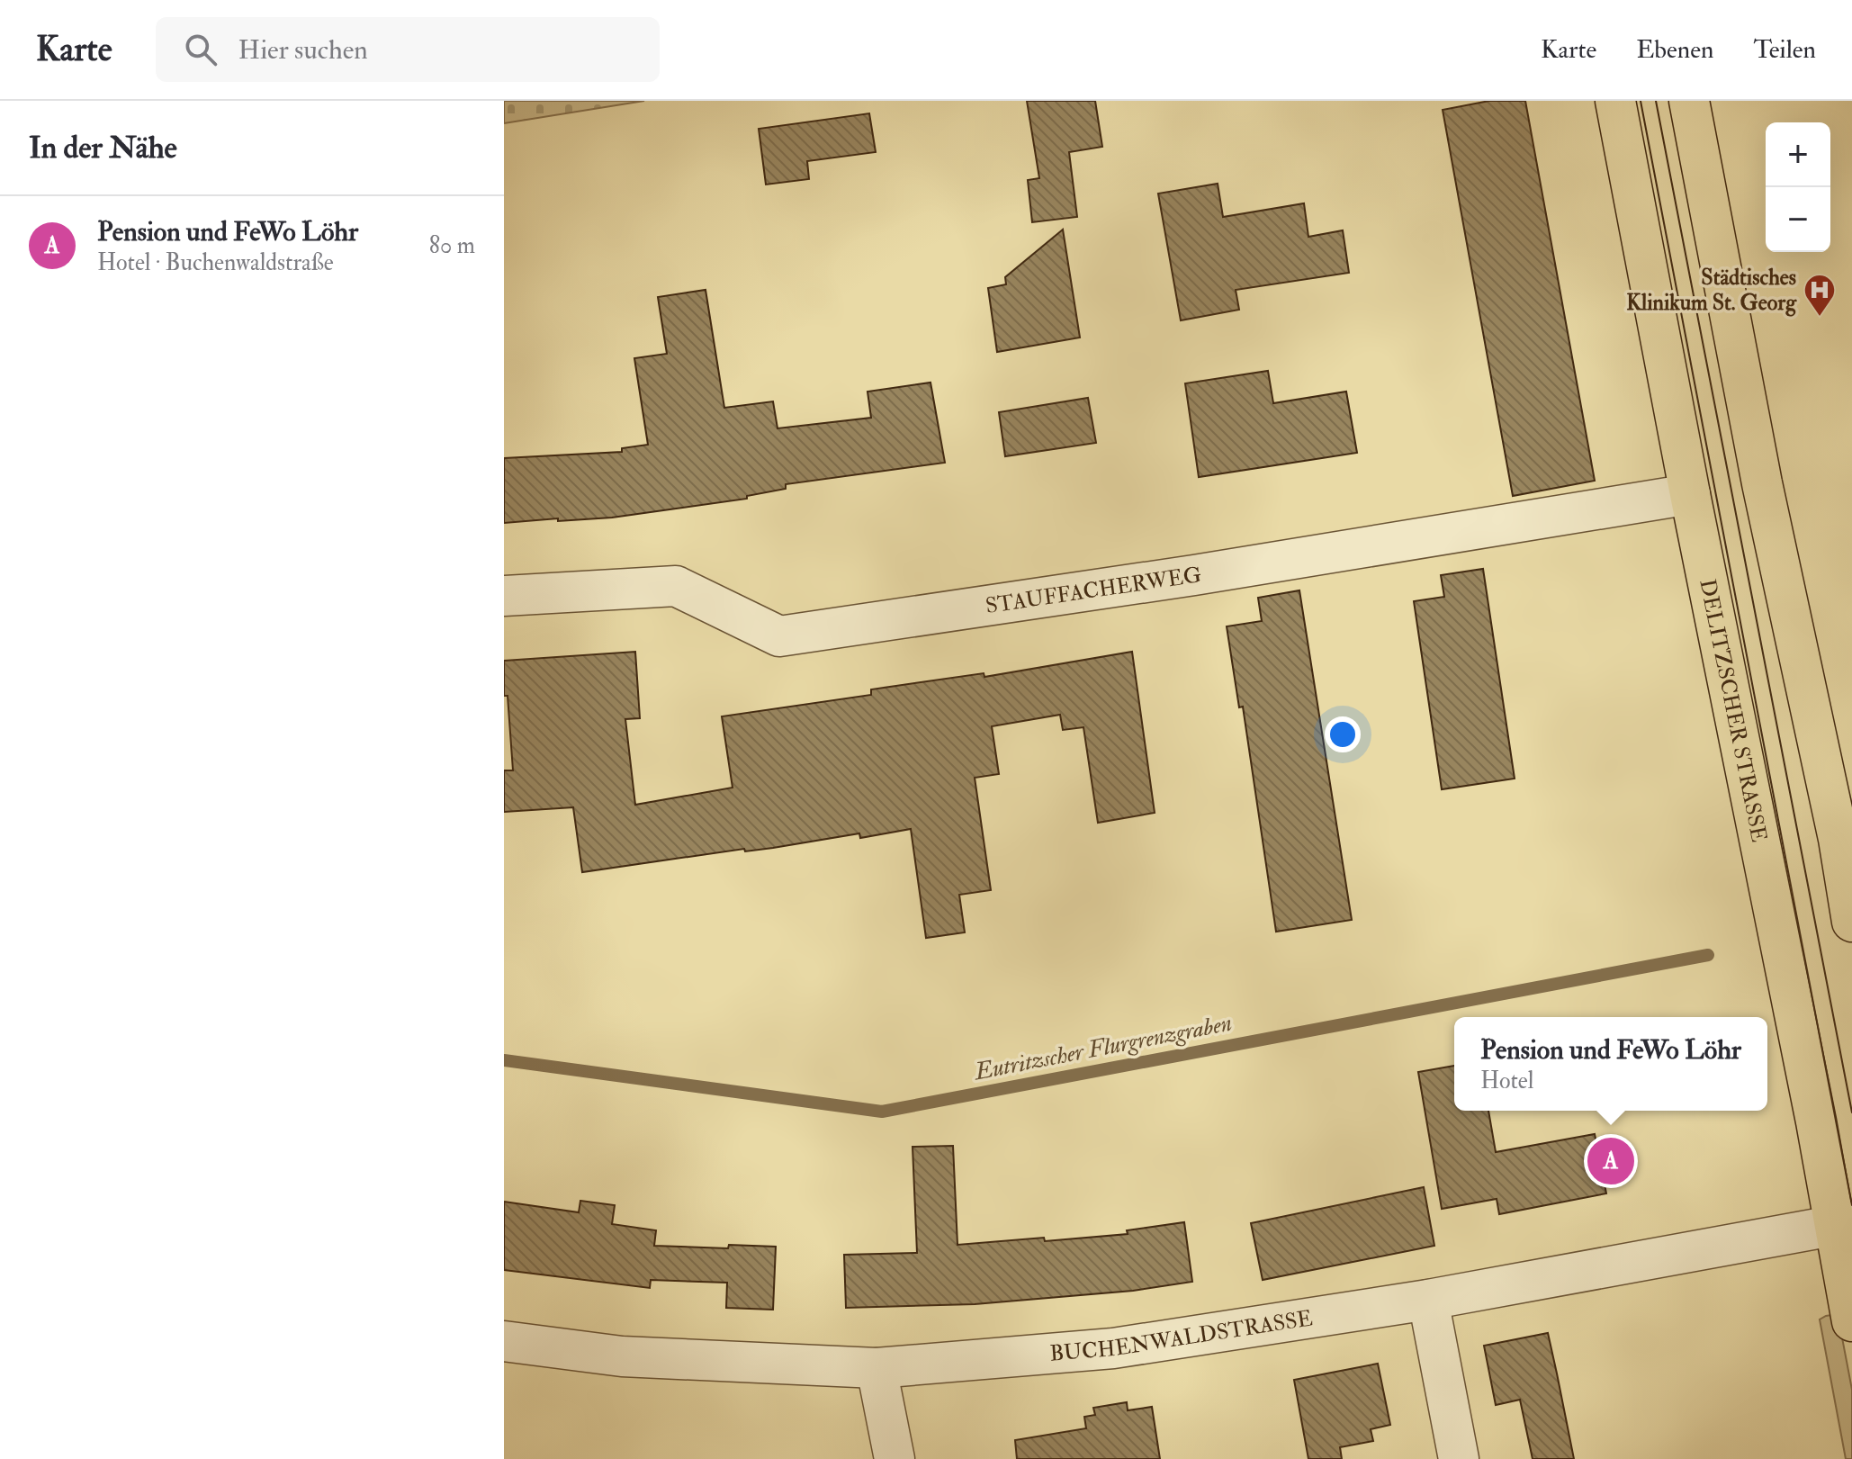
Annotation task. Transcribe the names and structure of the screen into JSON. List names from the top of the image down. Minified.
{"streets":{"main road":["DELITZSCHER STRASSE"],"street":["STAUFFACHERWEG","BUCHENWALDSTRASSE"]},"crossings":[["STAUFFACHERWEG","DELITZSCHER STRASSE"],["DELITZSCHER STRASSE","BUCHENWALDSTRASSE"]],"water":["Eutritzscher Flurgrenzgraben"],"places":{"hospital":["Städtisches Klinikum St. Georg"]},"page":{"header":"Karte","search":"Hier suchen","nav":["Karte","Ebenen","Teilen"],"heading":"In der Nähe","map_buttons":["+","−"],"list":[{"mark":"A","name":"Pension und FeWo Löhr","note":"Hotel · Buchenwaldstraße","value":"80 m"}],"popup":["Pension und FeWo Löhr","Hotel"],"pins":"A"}}
